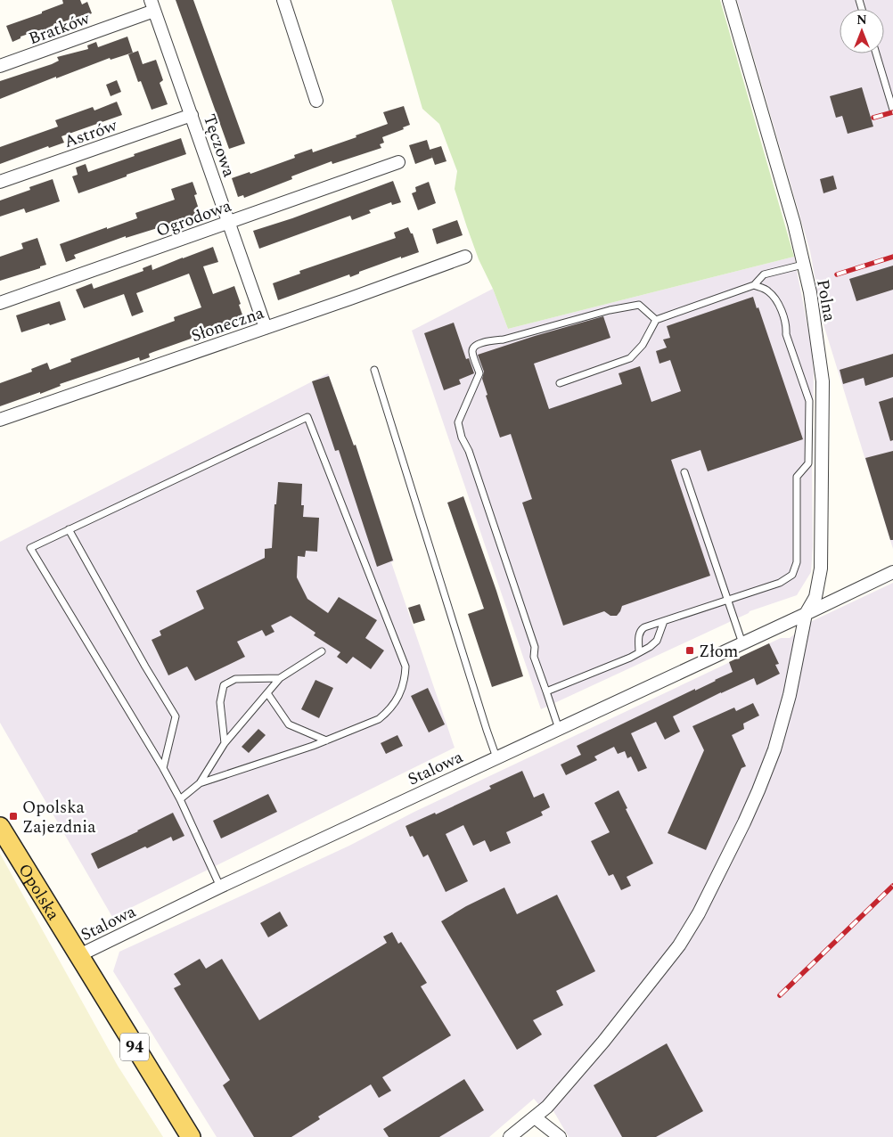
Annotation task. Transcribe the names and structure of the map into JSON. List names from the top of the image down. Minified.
{"streets":{"main road":["Opolska","94"],"street":["Bratków","Astrów","Tęczowa","Ogrodowa","Polna","Słoneczna","Stalowa"]},"crossings":[["Bratków","Tęczowa"],["Astrów","Tęczowa"],["Tęczowa","Ogrodowa"],["Tęczowa","Słoneczna"],["Polna","Stalowa"],["Stalowa","Opolska"],["Stalowa","94"],["Opolska","94"]],"places":{"transit":["Złom","Opolska Zajezdnia"]},"north":"top"}
